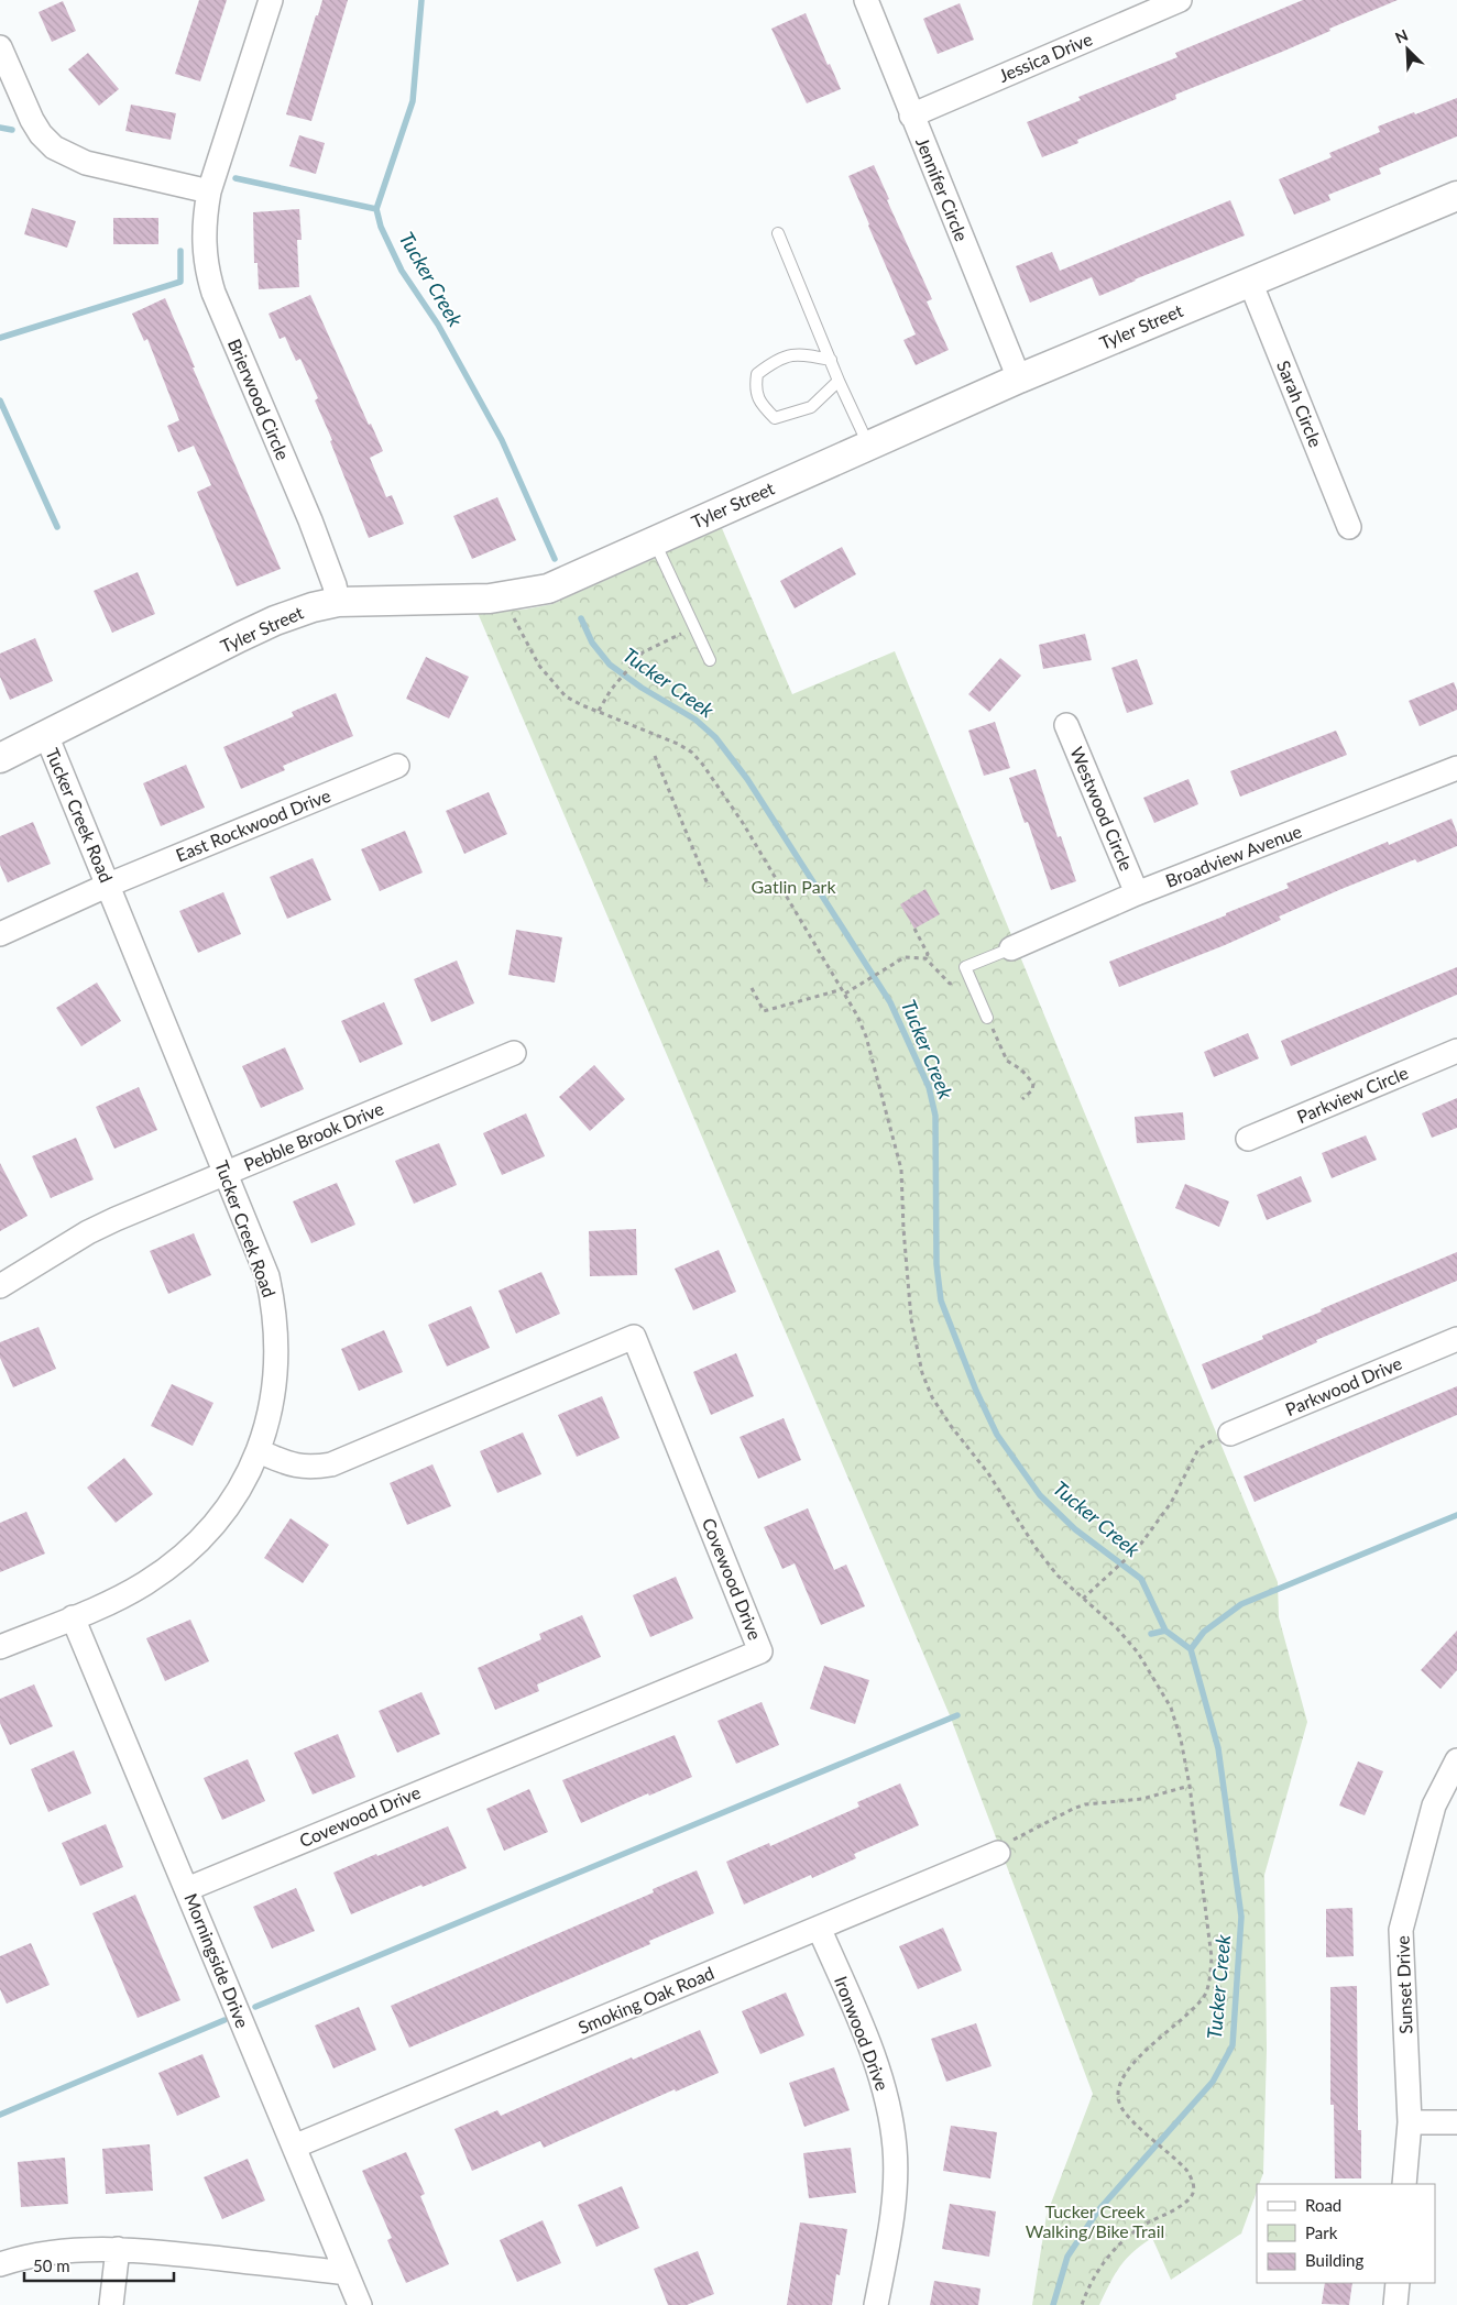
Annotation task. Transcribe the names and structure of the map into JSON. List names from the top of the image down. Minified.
{"streets":{"street":["Jessica Drive","Jennifer Circle","Tyler Street","Brierwood Circle","Sarah Circle","Westwood Circle","Tucker Creek Road","East Rockwood Drive","Broadview Avenue","Parkview Circle","Pebble Brook Drive","Parkwood Drive","Covewood Drive","Morningside Drive","Sunset Drive","Smoking Oak Road","Ironwood Drive"]},"crossings":[["Jessica Drive","Jennifer Circle"],["Jennifer Circle","Tyler Street"],["Tyler Street","Brierwood Circle"],["Tyler Street","Sarah Circle"],["Tyler Street","Tucker Creek Road"],["Westwood Circle","Broadview Avenue"],["Tucker Creek Road","East Rockwood Drive"],["Tucker Creek Road","Pebble Brook Drive"],["Tucker Creek Road","Covewood Drive"],["Tucker Creek Road","Morningside Drive"],["Covewood Drive","Morningside Drive"],["Morningside Drive","Smoking Oak Road"],["Smoking Oak Road","Ironwood Drive"]],"water":["Tucker Creek"],"parks":["Gatlin Park","Tucker Creek Walking/Bike Trail"],"legend":["Road","Park","Building"],"scale_bar":"50 m","north":"top left"}
